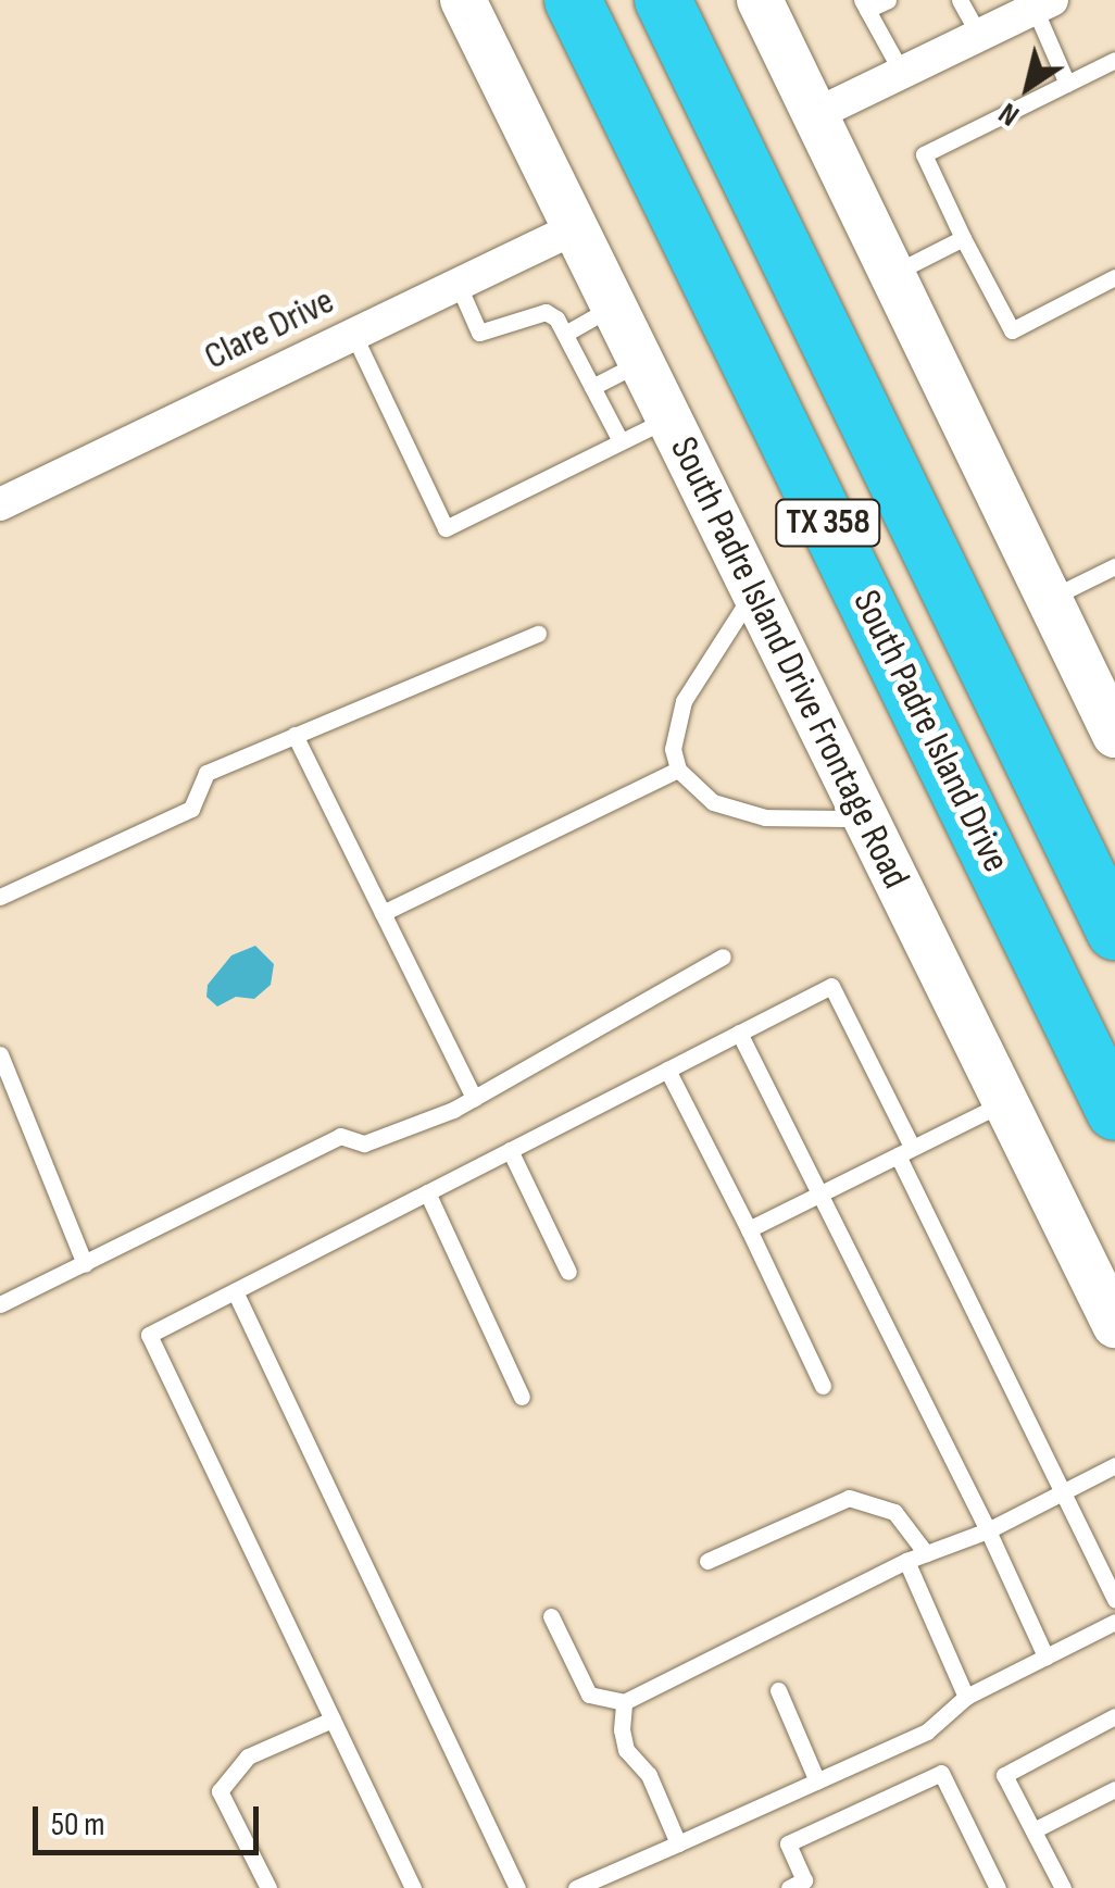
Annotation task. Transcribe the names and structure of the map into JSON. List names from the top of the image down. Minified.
{"streets":{"highway":["TX 358","South Padre Island Drive"],"main road":["South Padre Island Drive Frontage Road"],"street":["Clare Drive"]},"crossings":[["Clare Drive","South Padre Island Drive Frontage Road"]],"scale_bar":"50 m","north":"bottom left"}
